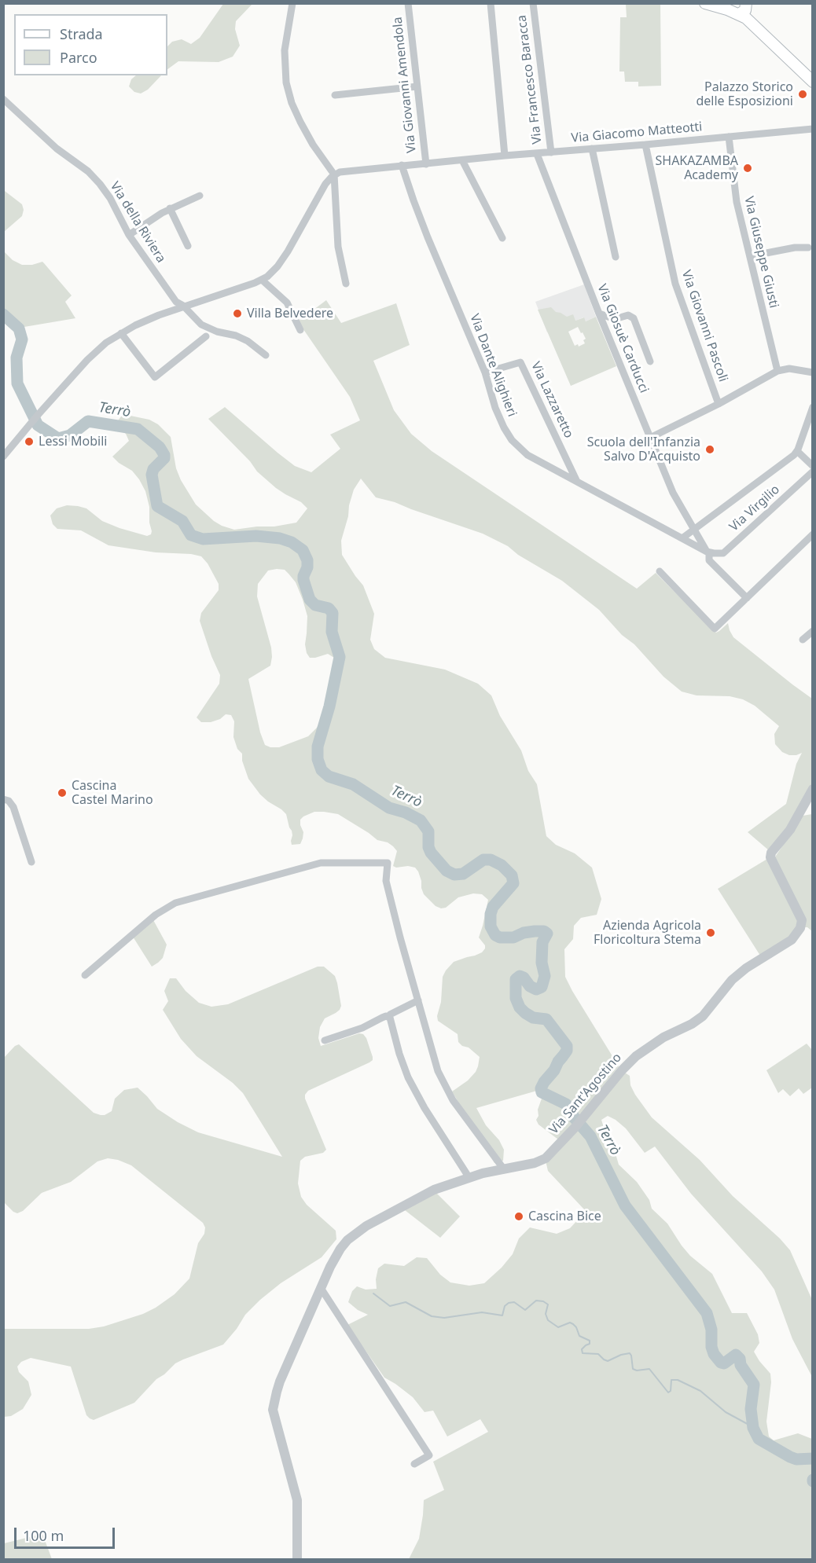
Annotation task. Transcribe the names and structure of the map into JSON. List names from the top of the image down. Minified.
{"streets":{"street":["Via Francesco Baracca","Via Giovanni Amendola","Via Giacomo Matteotti","Via della Riviera","Via Giuseppe Giusti","Via Giovanni Pascoli","Via Giosuè Carducci","Via Dante Alighieri","Via Lazzaretto","Via Virgilio","Via Sant'Agostino"]},"crossings":[["Via Francesco Baracca","Via Giacomo Matteotti"],["Via Giovanni Amendola","Via Giacomo Matteotti"],["Via Giacomo Matteotti","Via Giuseppe Giusti"],["Via Giacomo Matteotti","Via Giovanni Pascoli"],["Via Giacomo Matteotti","Via Giosuè Carducci"],["Via Giacomo Matteotti","Via Dante Alighieri"],["Via Giosuè Carducci","Via Dante Alighieri"],["Via Giosuè Carducci","Via Virgilio"],["Via Dante Alighieri","Via Lazzaretto"],["Via Dante Alighieri","Via Virgilio"]],"water":["Terrò"],"places":["Palazzo Storico delle Esposizioni","SHAKAZAMBA Academy","Villa Belvedere","Lessi Mobili","Scuola dell'Infanzia Salvo D'Acquisto","Cascina Castel Marino","Azienda Agricola Floricoltura Stema","Cascina Bice"],"legend":["Strada","Parco"],"scale_bar":"100 m"}
